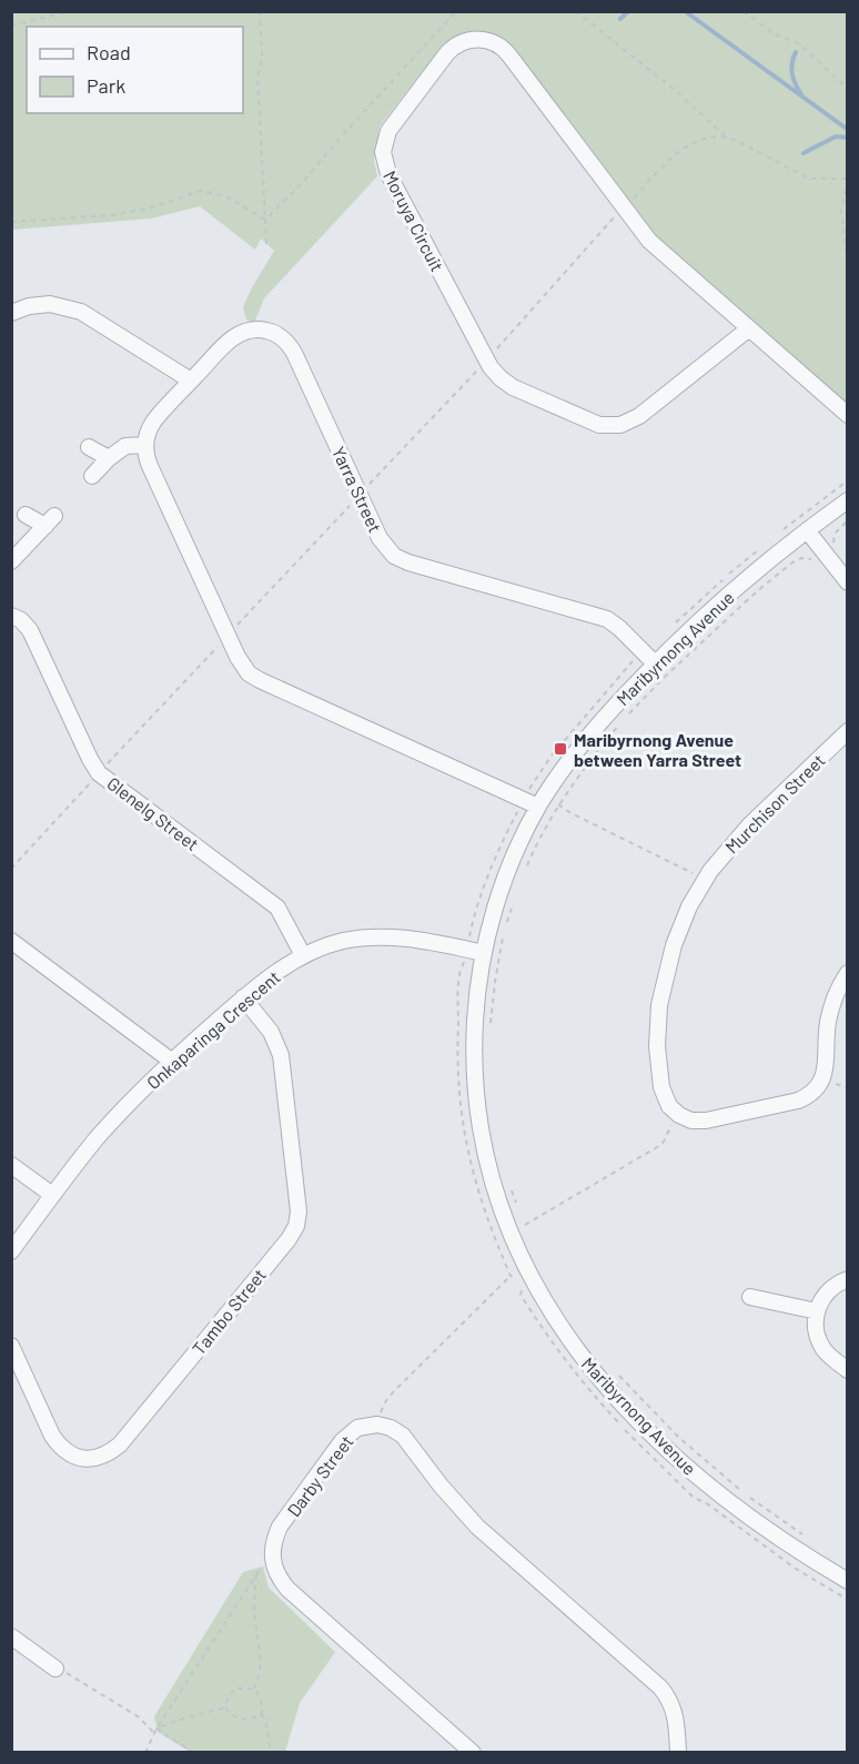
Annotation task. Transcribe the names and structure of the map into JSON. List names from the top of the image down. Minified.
{"streets":{"street":["Moruya Circuit","Yarra Street","Maribyrnong Avenue","Murchison Street","Glenelg Street","Onkaparinga Crescent","Tambo Street","Darby Street"]},"crossings":[["Yarra Street","Maribyrnong Avenue"],["Maribyrnong Avenue","Onkaparinga Crescent"],["Glenelg Street","Onkaparinga Crescent"],["Onkaparinga Crescent","Tambo Street"]],"places":{"transit":["Maribyrnong Avenue between Yarra Street"]},"legend":["Road","Park"]}
